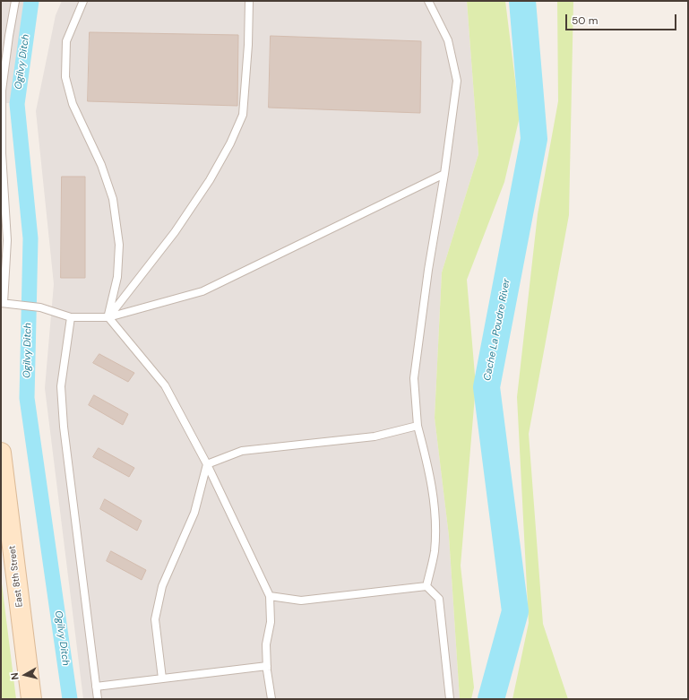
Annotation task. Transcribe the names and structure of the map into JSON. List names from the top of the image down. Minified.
{"streets":{"main road":["East 8th Street"]},"water":["Ogilvy Ditch","Cache La Poudre River"],"scale_bar":"50 m","north":"left"}
